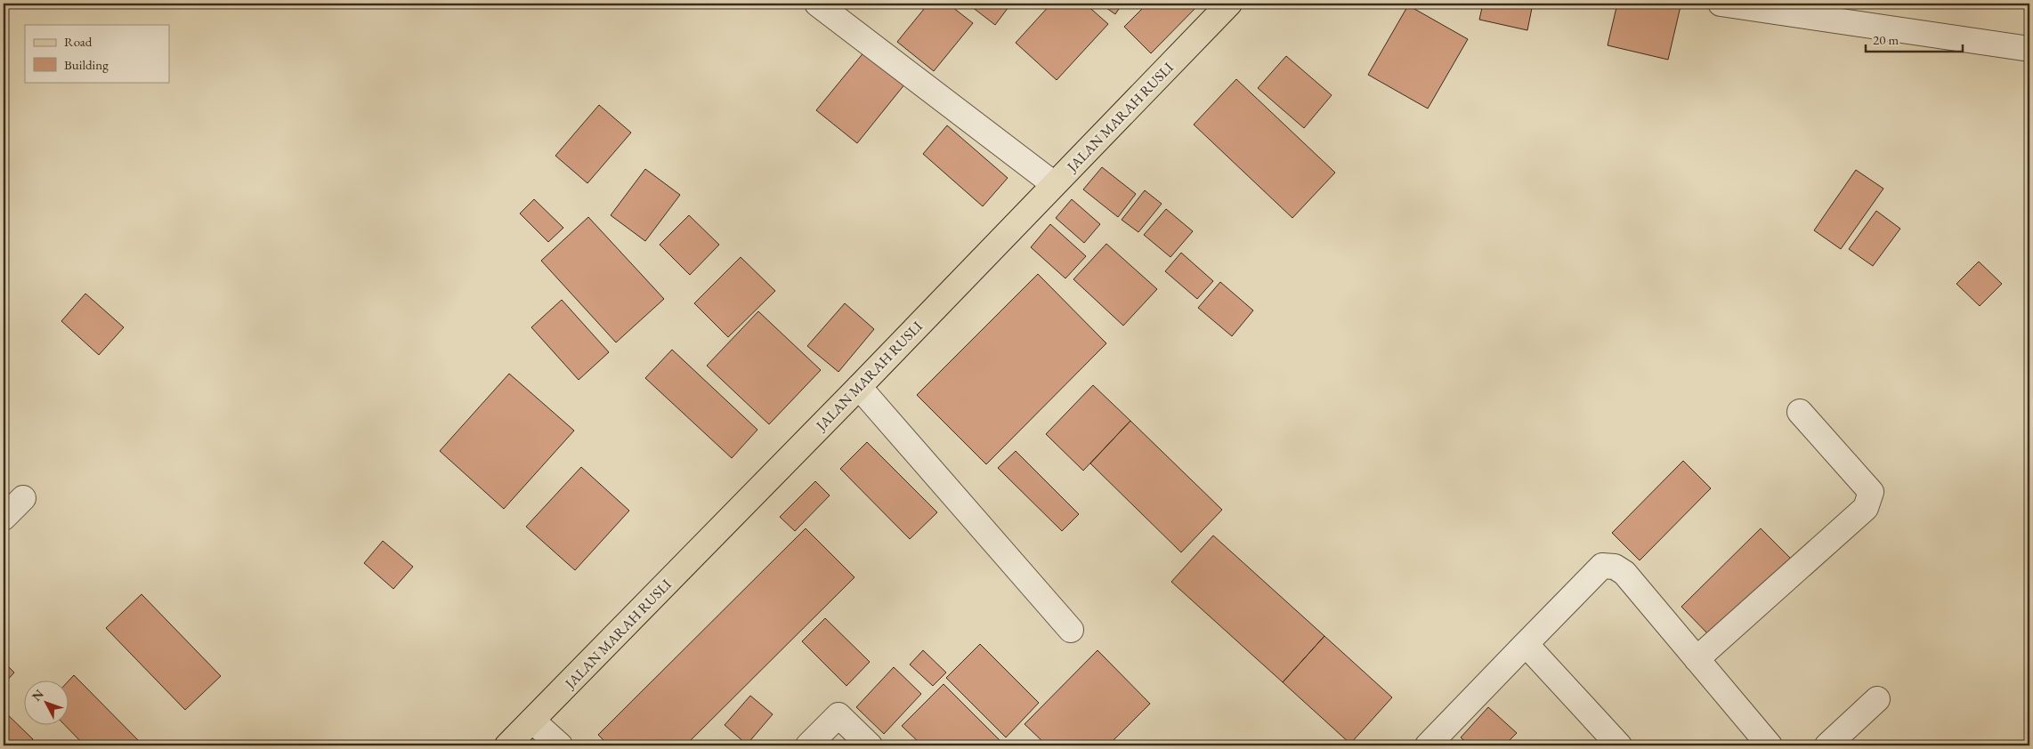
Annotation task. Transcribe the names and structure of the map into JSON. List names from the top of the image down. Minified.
{"streets":{"main road":["JALAN MARAH RUSLI"]},"legend":["Road","Building"],"scale_bar":"20 m","north":"top left"}
